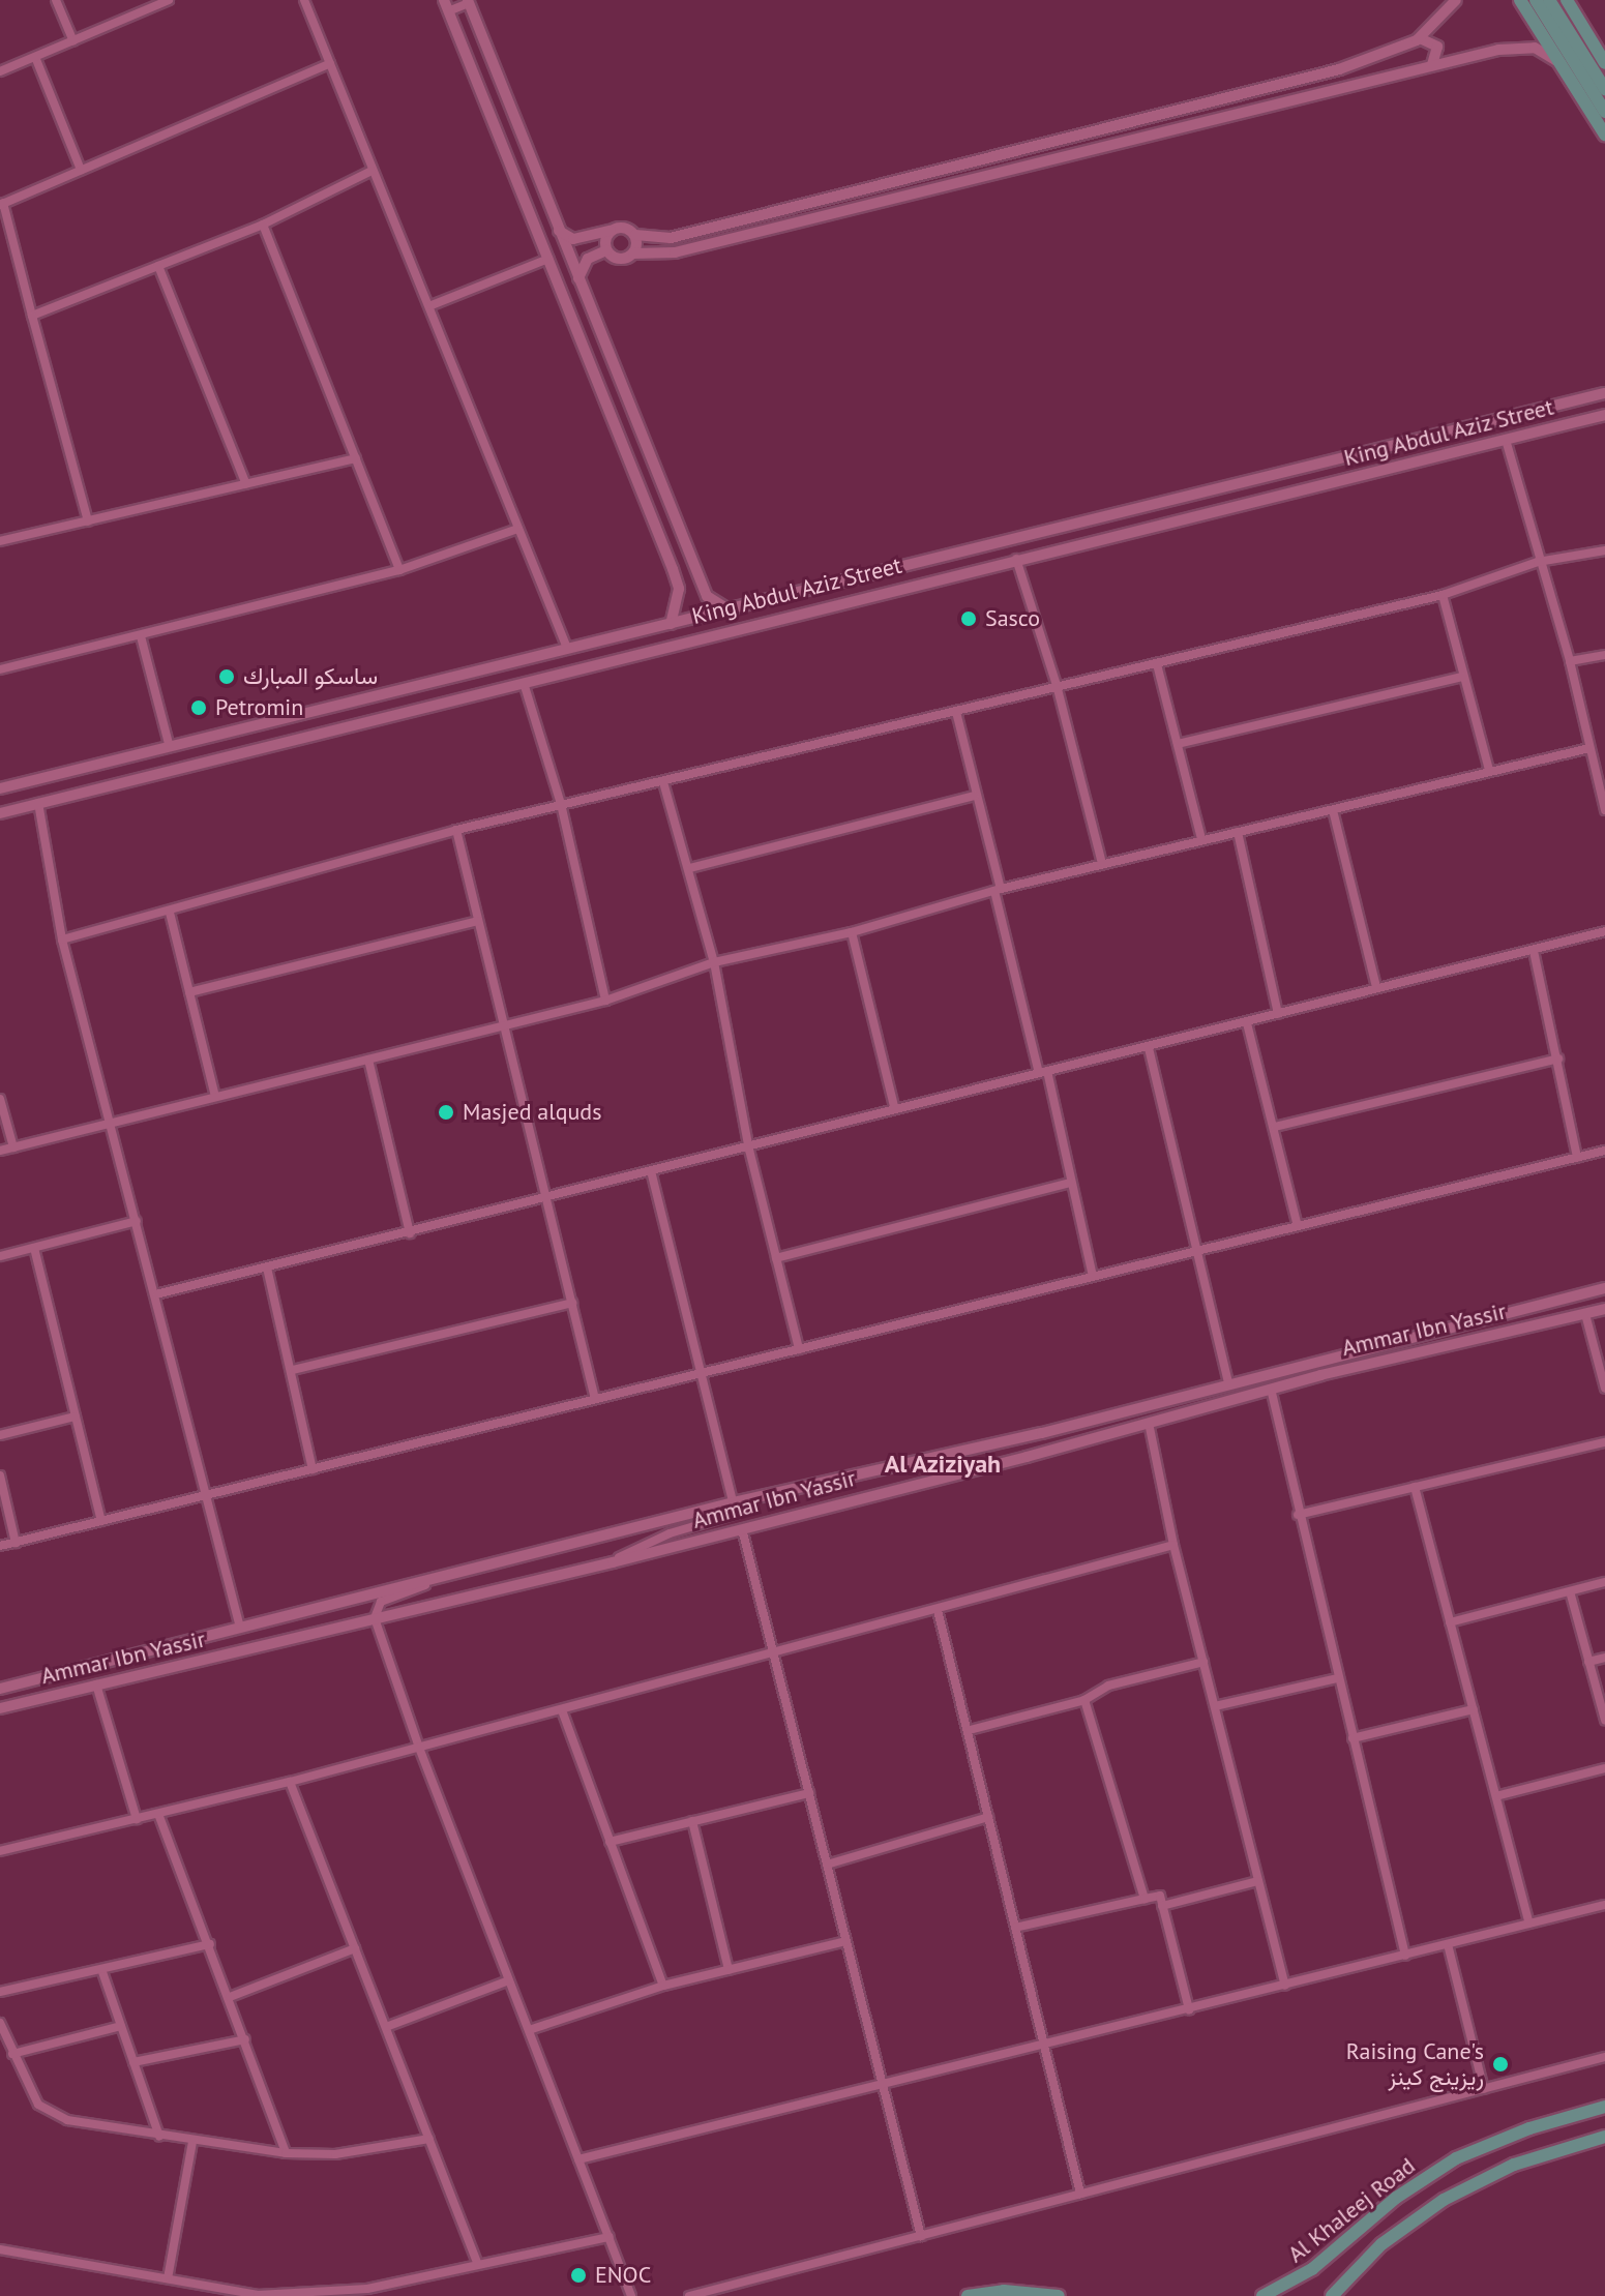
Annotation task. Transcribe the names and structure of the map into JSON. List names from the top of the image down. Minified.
{"streets":{"main road":["Al Khaleej Road"],"street":["King Abdul Aziz Street","Ammar Ibn Yassir"]},"districts":["Al Aziziyah"],"places":["Sasco","ساسكو المبارك","Petromin","Masjed alquds","Raising Cane's ريزينج كينز","ENOC"]}
